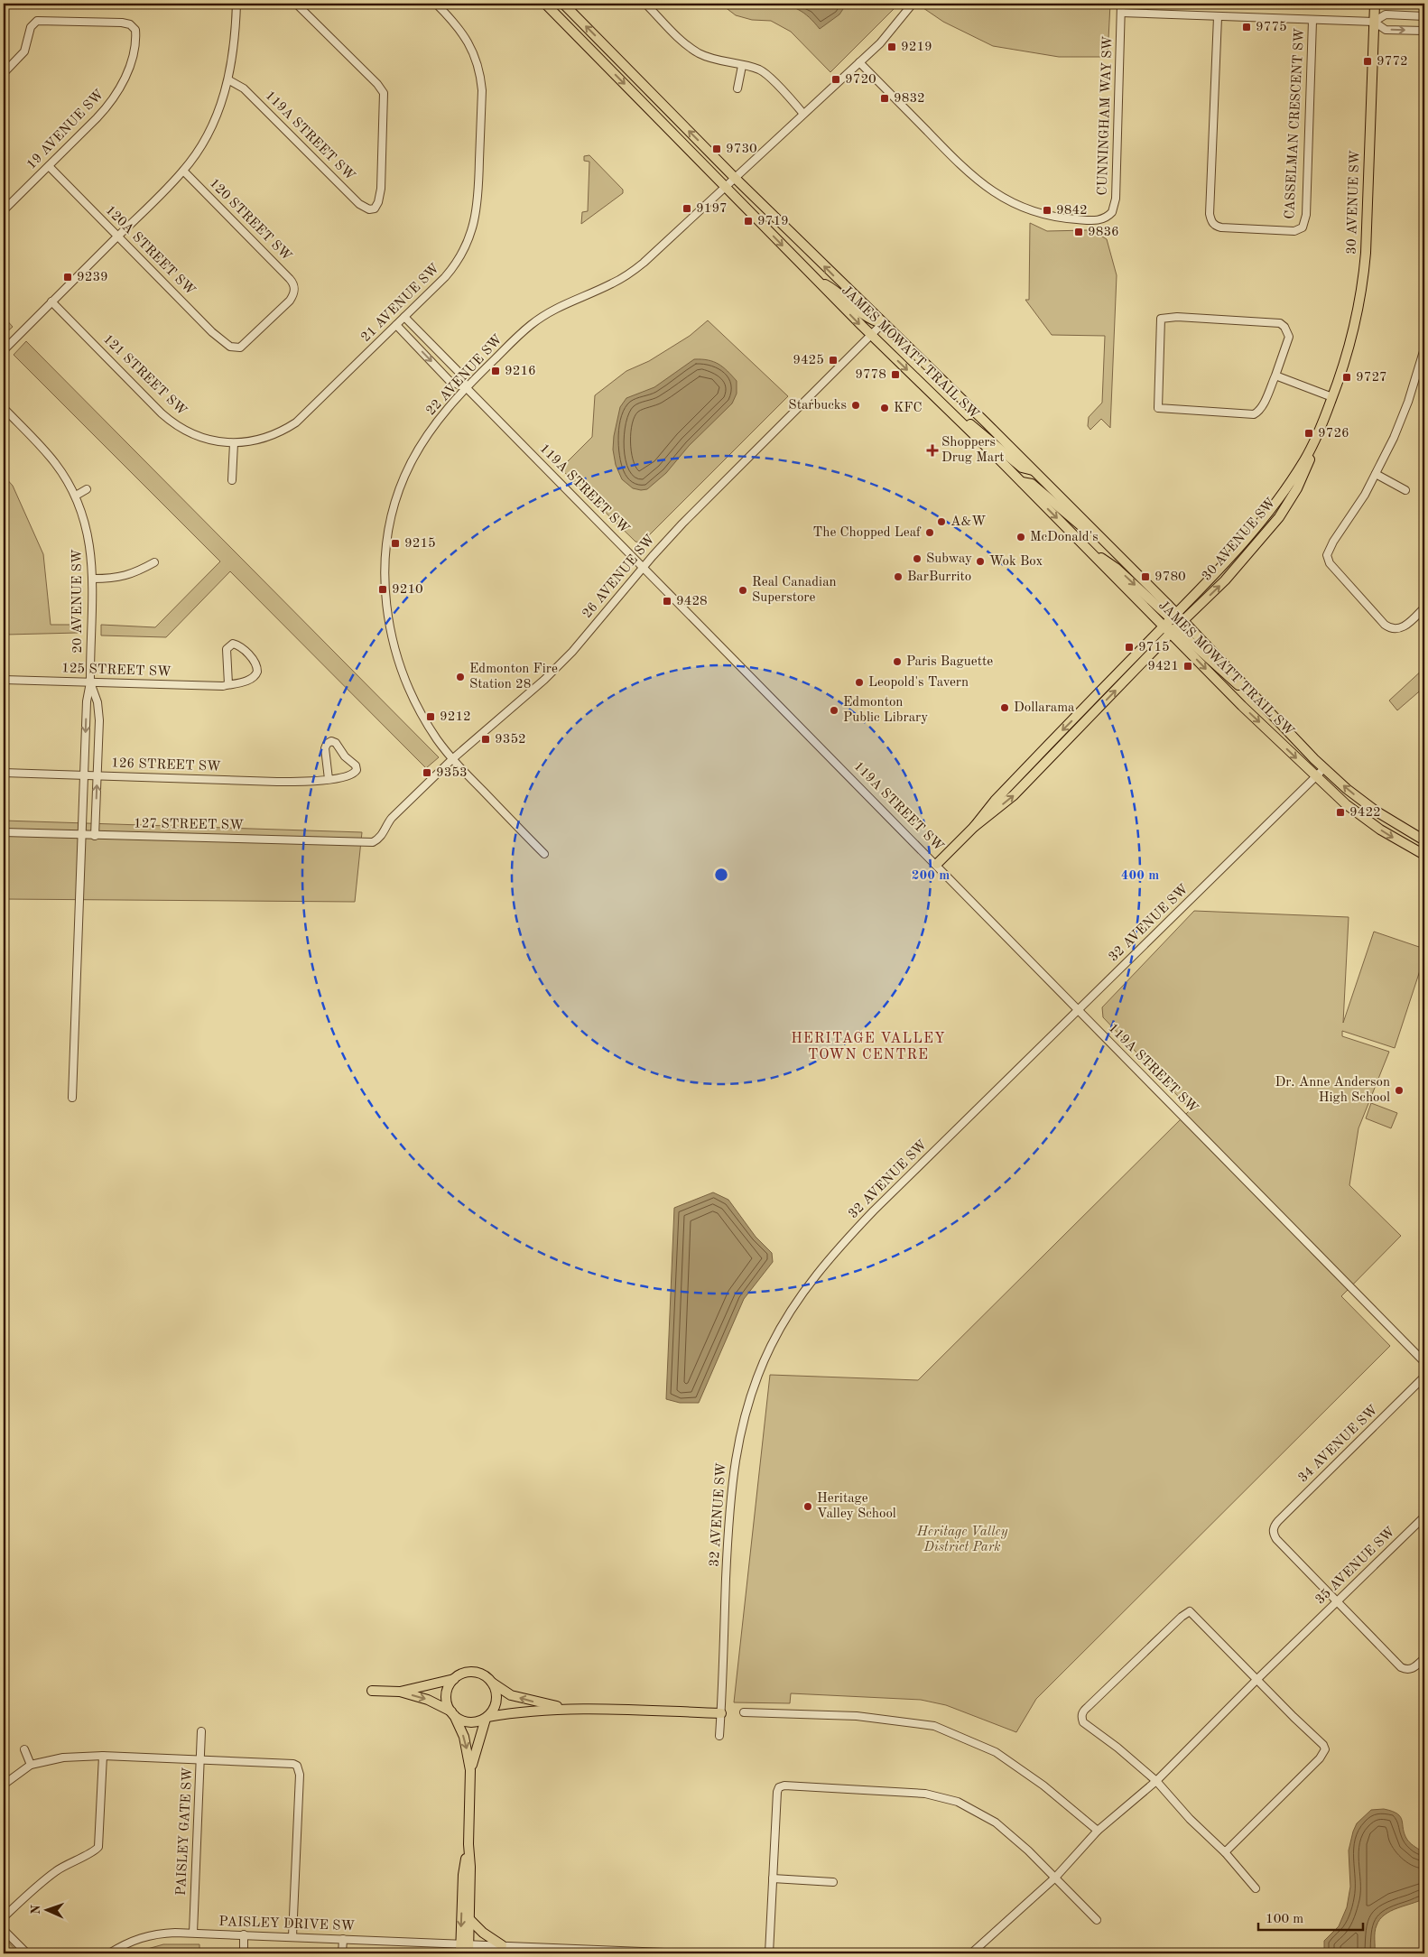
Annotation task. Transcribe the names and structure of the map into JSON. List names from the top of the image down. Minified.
{"streets":{"main road":["30 AVENUE SW","JAMES MOWATT TRAIL SW"],"street":["CUNNINGHAM WAY SW","CASSELMAN CRESCENT SW","19 AVENUE SW","119A STREET SW","120 STREET SW","120A STREET SW","21 AVENUE SW","121 STREET SW","22 AVENUE SW","26 AVENUE SW","20 AVENUE SW","125 STREET SW","126 STREET SW","127 STREET SW","32 AVENUE SW","34 AVENUE SW","35 AVENUE SW","PAISLEY GATE SW","PAISLEY DRIVE SW"]},"crossings":[["CUNNINGHAM WAY SW","22 AVENUE SW"],["19 AVENUE SW","120A STREET SW"],["119A STREET SW","30 AVENUE SW"],["119A STREET SW","21 AVENUE SW"],["119A STREET SW","22 AVENUE SW"],["119A STREET SW","26 AVENUE SW"],["119A STREET SW","32 AVENUE SW"],["30 AVENUE SW","JAMES MOWATT TRAIL SW"],["120 STREET SW","120A STREET SW"],["21 AVENUE SW","121 STREET SW"],["JAMES MOWATT TRAIL SW","22 AVENUE SW"],["JAMES MOWATT TRAIL SW","26 AVENUE SW"],["JAMES MOWATT TRAIL SW","32 AVENUE SW"],["22 AVENUE SW","26 AVENUE SW"],["26 AVENUE SW","127 STREET SW"],["20 AVENUE SW","125 STREET SW"],["20 AVENUE SW","126 STREET SW"],["20 AVENUE SW","127 STREET SW"],["34 AVENUE SW","35 AVENUE SW"],["PAISLEY GATE SW","PAISLEY DRIVE SW"]],"districts":["HERITAGE VALLEY TOWN CENTRE"],"parks":["Heritage Valley District Park"],"places":{"transit":["9775","9219","9772","9720","9832","9730","9197","9842","9719","9836","9239","9425","9216","9778","9727","9726","9215","9780","9210","9428","9715","9421","9212","9352","9353","9422"],"other":["Starbucks","KFC","A&W","The Chopped Leaf","McDonald's","Subway","Wok Box","BarBurrito","Real Canadian Superstore","Paris Baguette","Edmonton Fire Station 28","Leopold's Tavern","Dollarama","Edmonton Public Library","Dr. Anne Anderson High School","Heritage Valley School"],"health":["Shoppers Drug Mart"]},"scale_bar":"100 m","north":"left","rings":["200 m","400 m"]}
